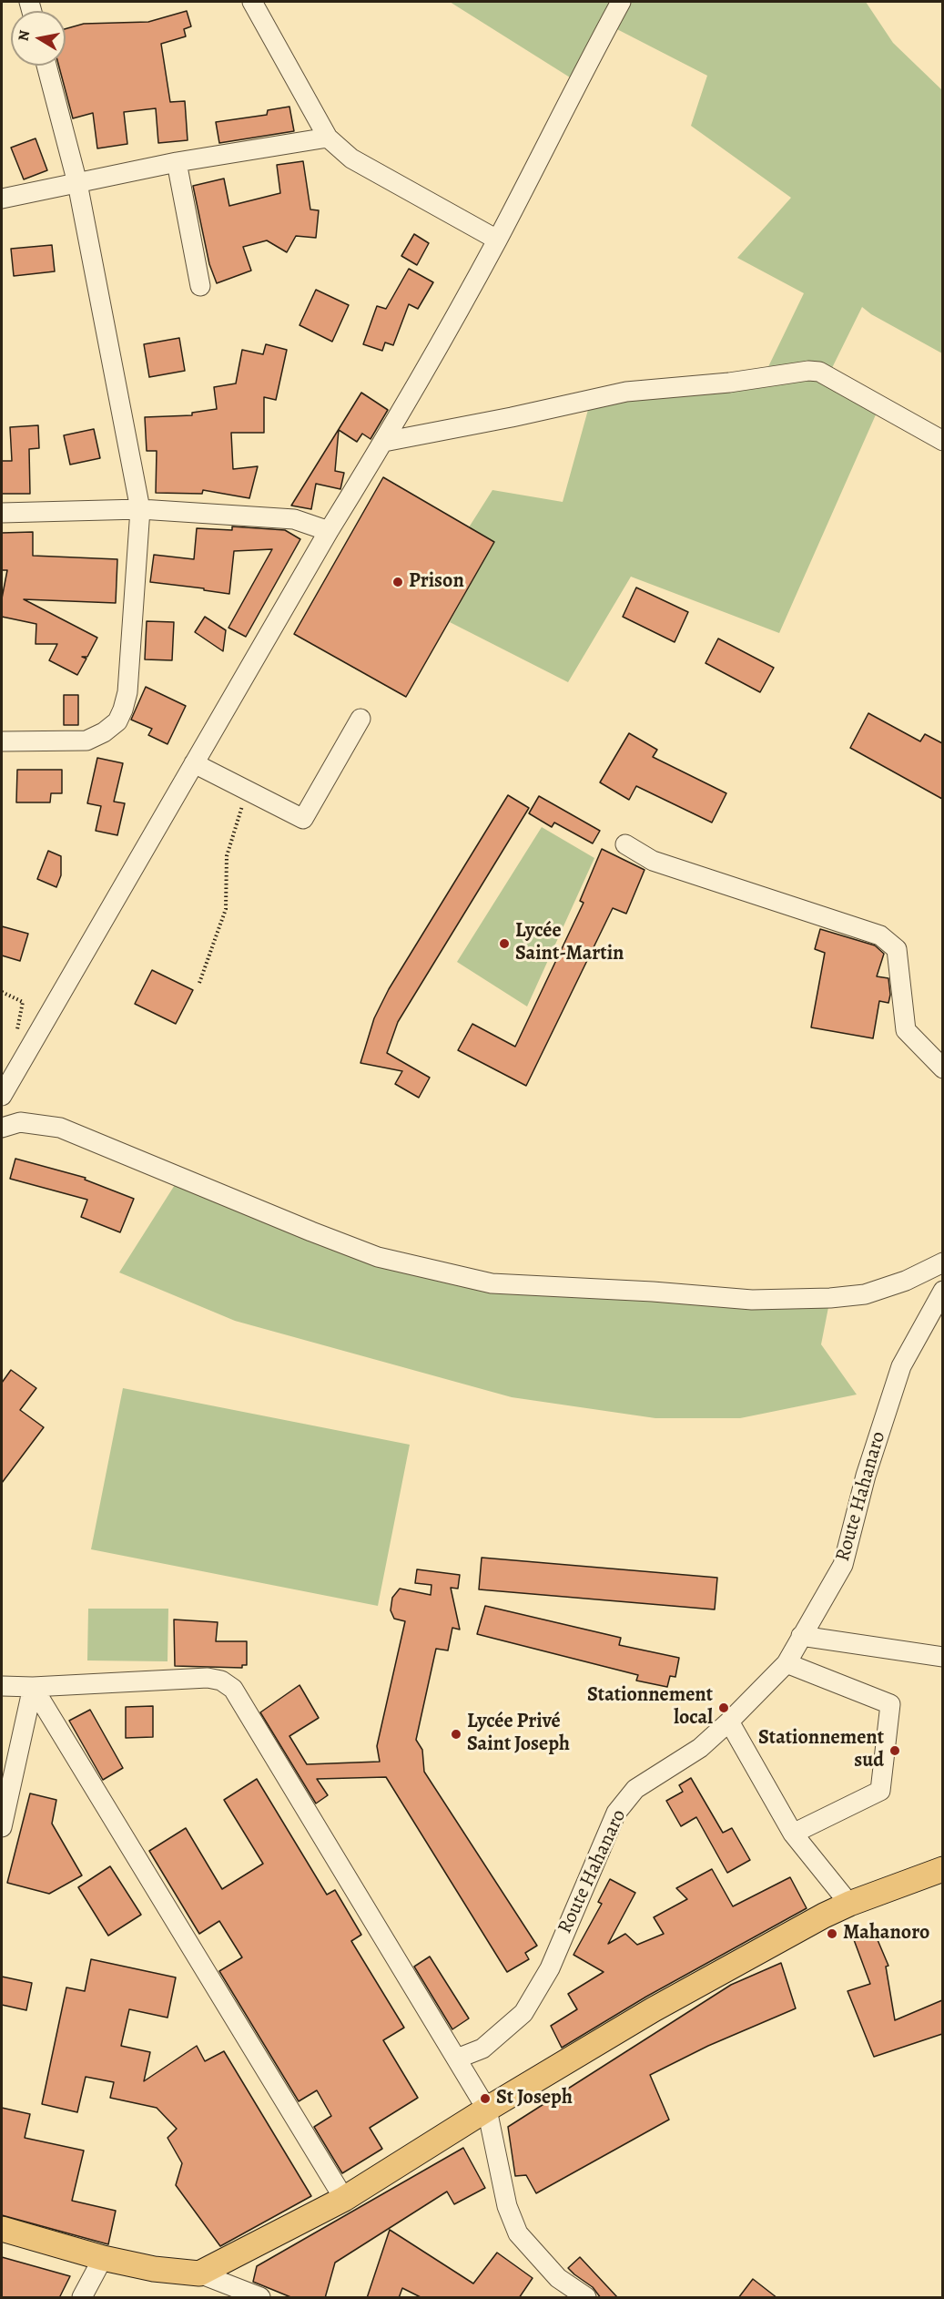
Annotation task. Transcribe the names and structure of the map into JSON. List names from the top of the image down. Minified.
{"streets":{"street":["Route Hahanaro"]},"places":["Prison","Lycée Saint-Martin","Stationnement local","Lycée Privé Saint Joseph","Stationnement sud","Mahanoro","St Joseph"],"north":"left"}
